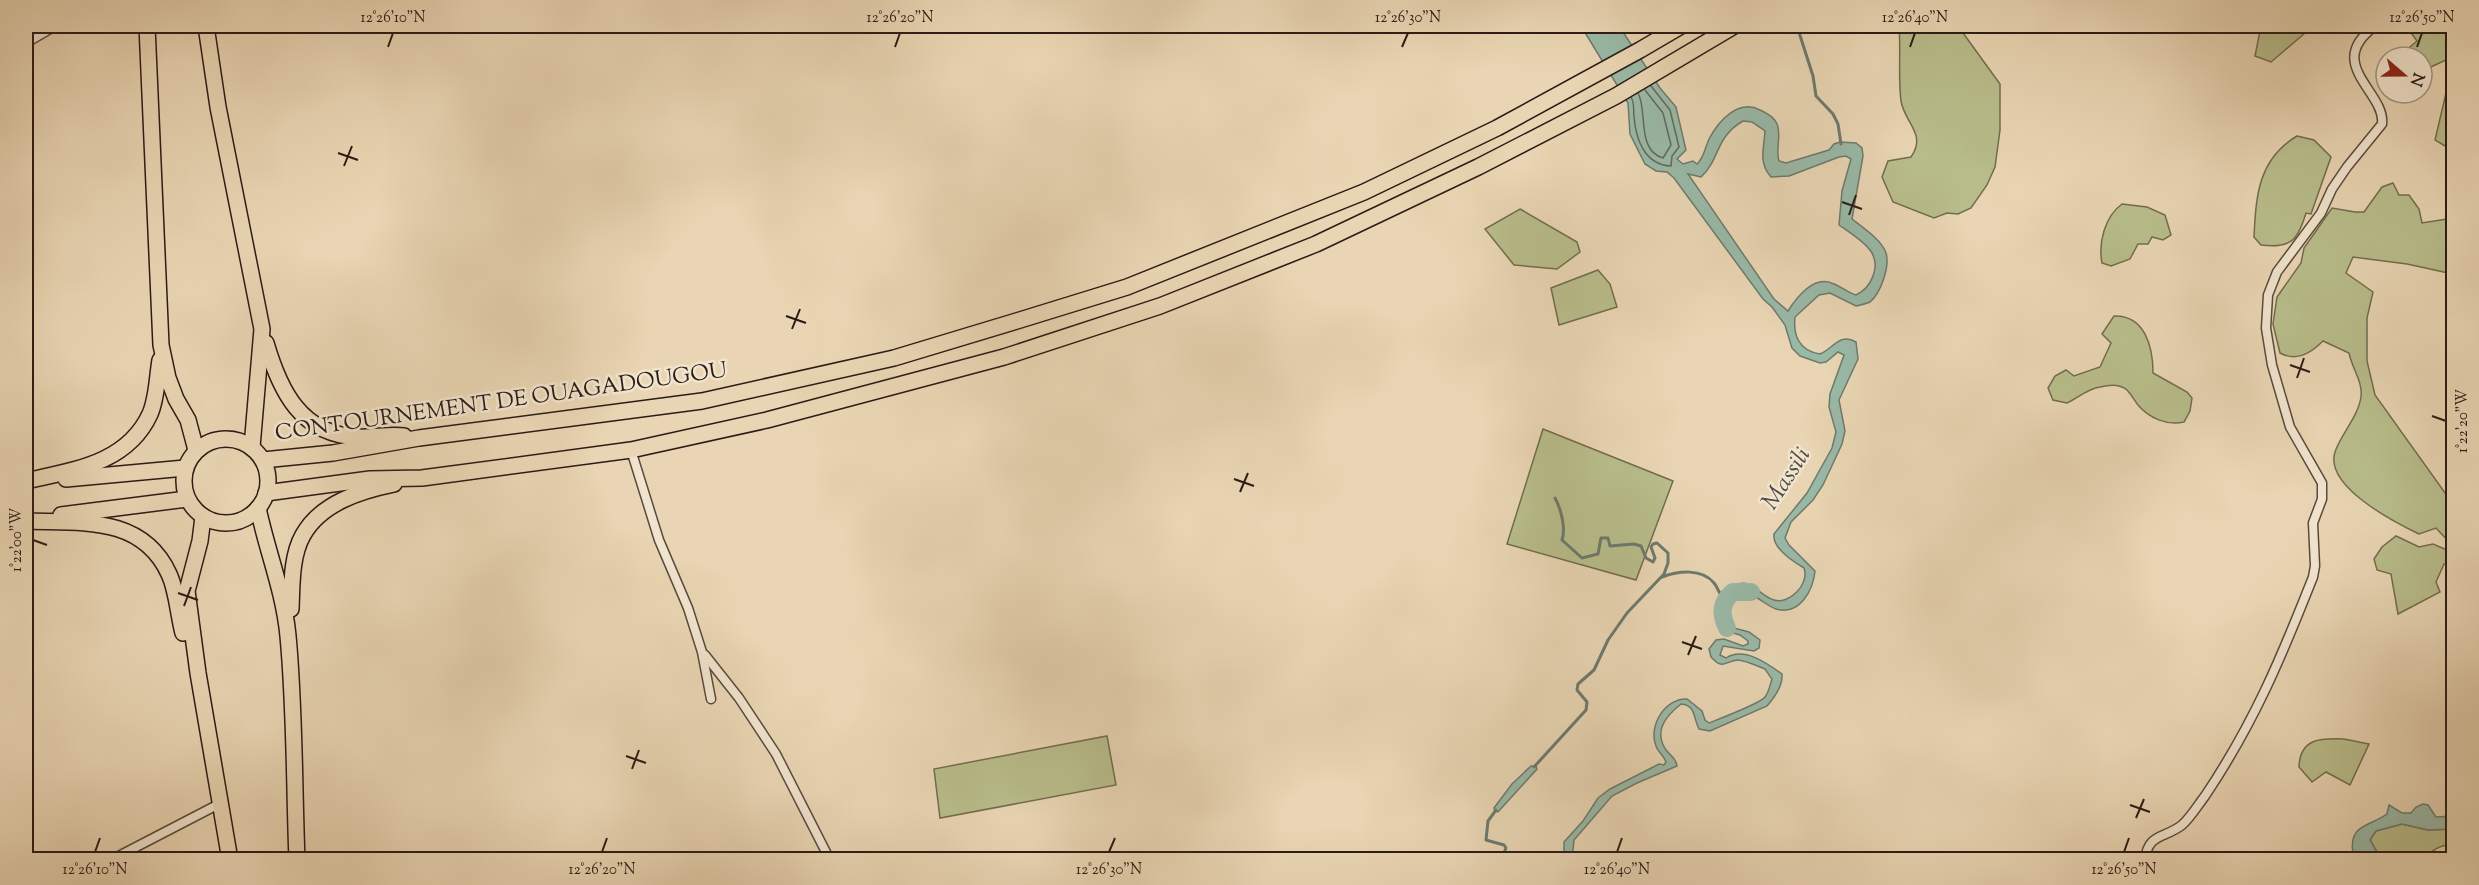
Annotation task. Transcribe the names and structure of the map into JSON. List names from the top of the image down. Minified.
{"streets":{"highway":["CONTOURNEMENT DE OUAGADOUGOU"]},"water":["Massili"],"north":"right","coordinates":["12°26'10\"N","12°26'20\"N","12°26'30\"N","12°26'40\"N","12°26'50\"N","1°22'20\"W","1°22'00\"W"]}
